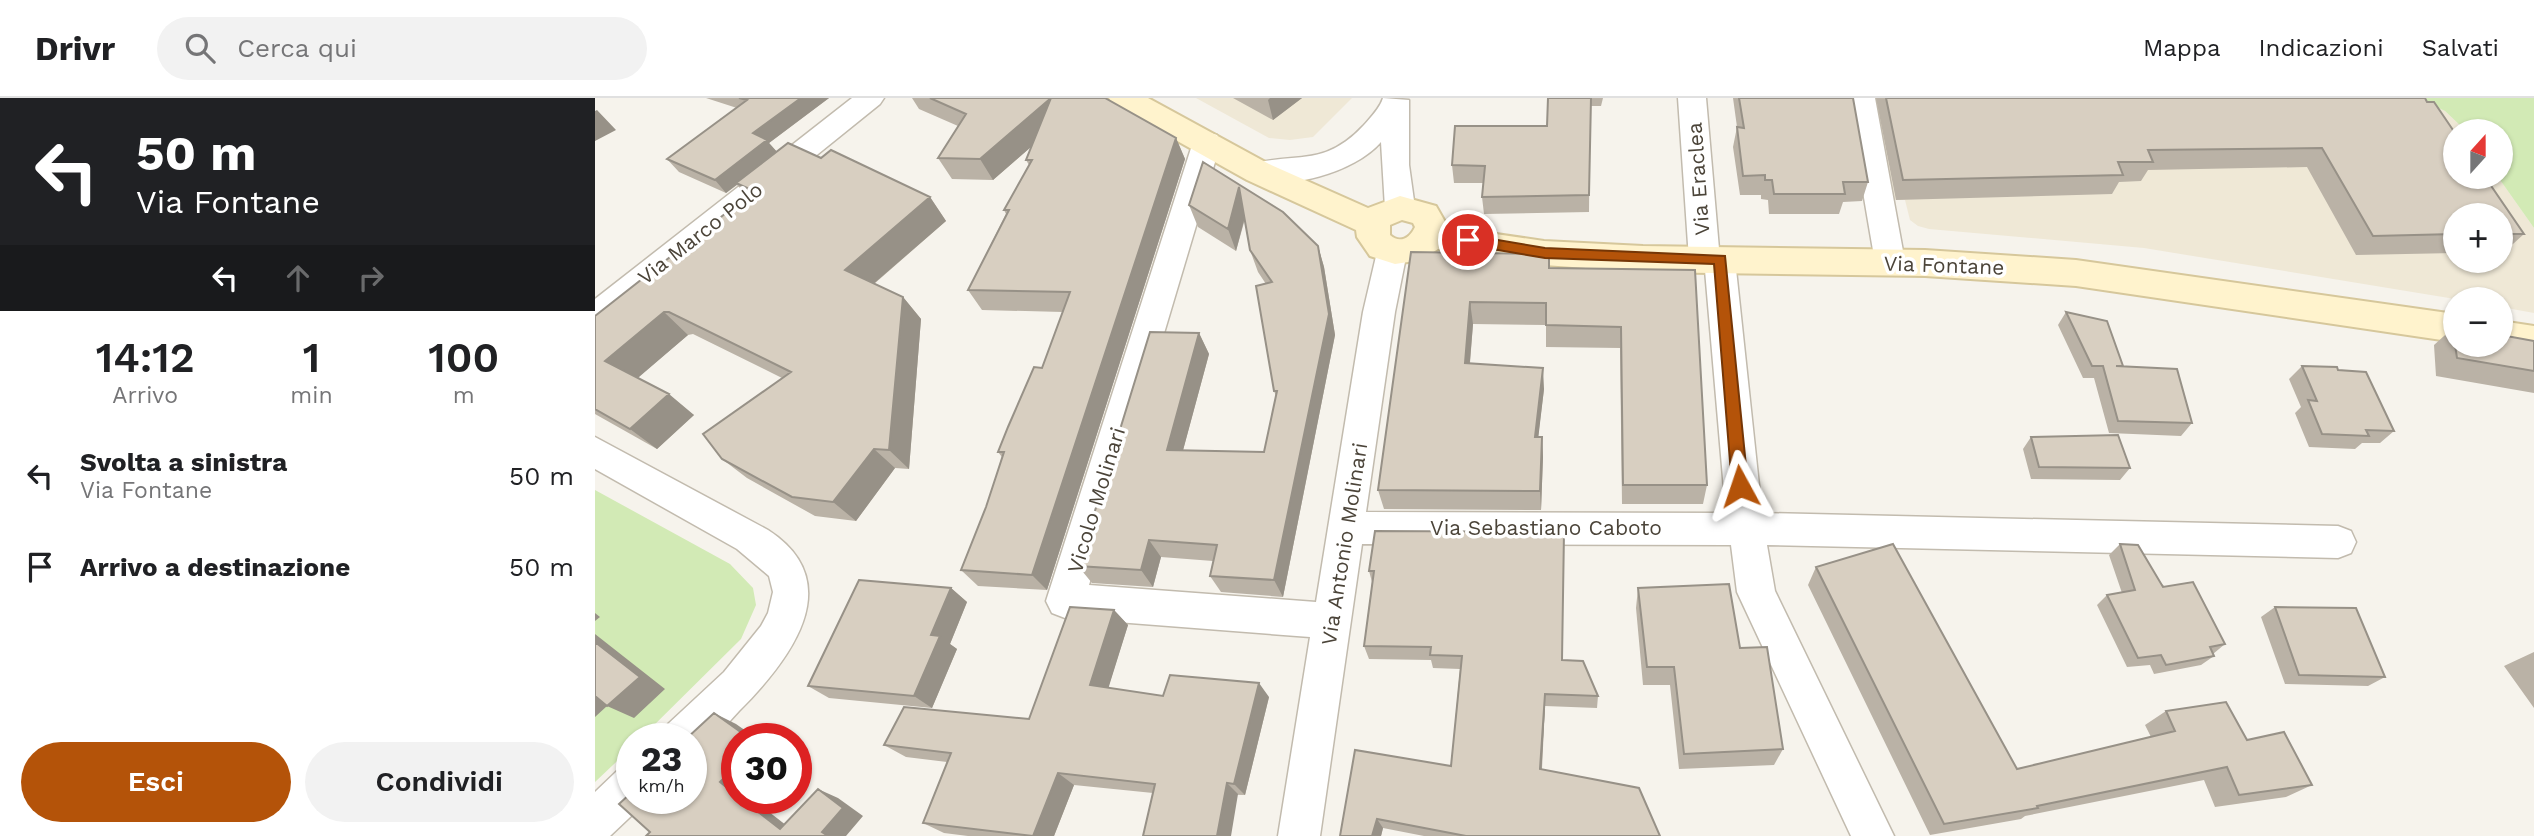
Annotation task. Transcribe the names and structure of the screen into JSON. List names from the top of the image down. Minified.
{"streets":{"street":["Via Eraclea","Via Marco Polo","Via Fontane","Vicolo Molinari","Via Sebastiano Caboto","Via Antonio Molinari"]},"crossings":[["Via Eraclea","Via Fontane"],["Via Fontane","Via Antonio Molinari"],["Vicolo Molinari","Via Antonio Molinari"],["Via Sebastiano Caboto","Via Antonio Molinari"]],"north":"top","page":{"header":"Drivr","search":"Cerca qui","nav":["Mappa","Indicazioni","Salvati"],"turn":["50 m","Via Fontane"],"map_buttons":["+","−"],"eta":["14:12","Arrivo","1","min","100","m"],"list":[{"name":"Svolta a sinistra","note":"Via Fontane","value":"50 m"},{"name":"Arrivo a destinazione","value":"50 m"}],"speed":"23 km/h","limit":"30","buttons":["Esci","Condividi"]}}
